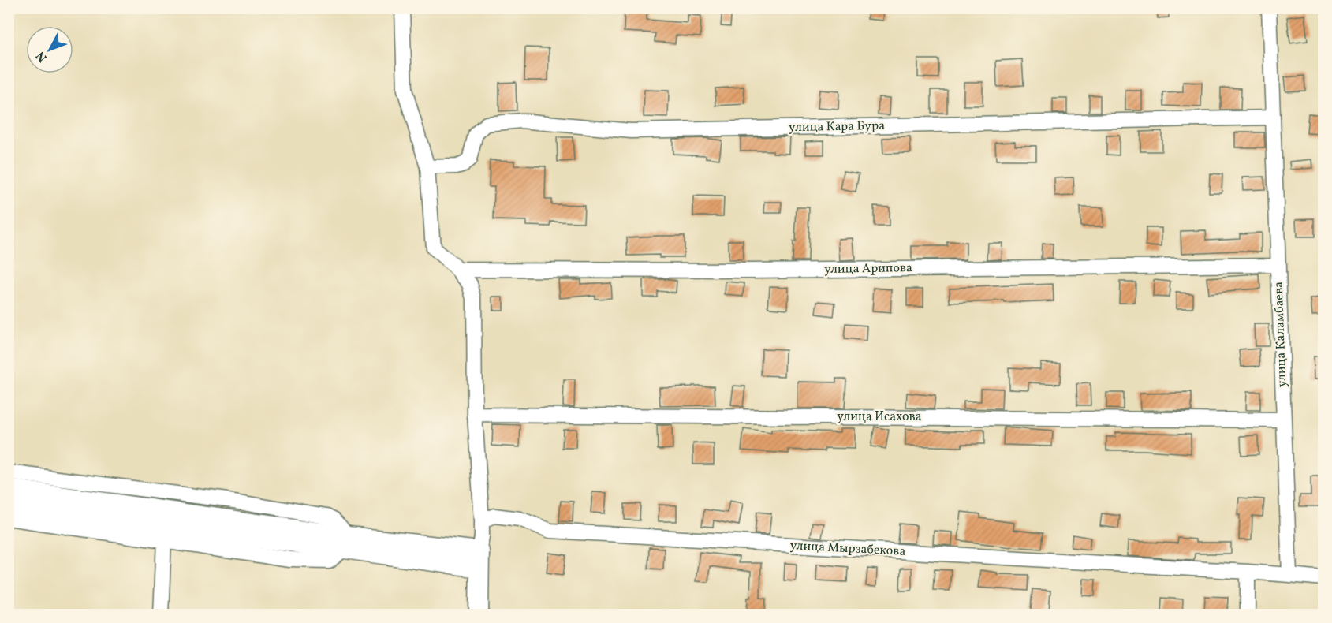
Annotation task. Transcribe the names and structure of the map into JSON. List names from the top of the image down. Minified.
{"streets":{"street":["улица Кара Бура","улица Арипова","улица Каламбаева","улица Исахова","улица Мырзабекова"]},"crossings":[["улица Кара Бура","улица Каламбаева"],["улица Арипова","улица Каламбаева"],["улица Каламбаева","улица Исахова"]],"north":"bottom left"}
